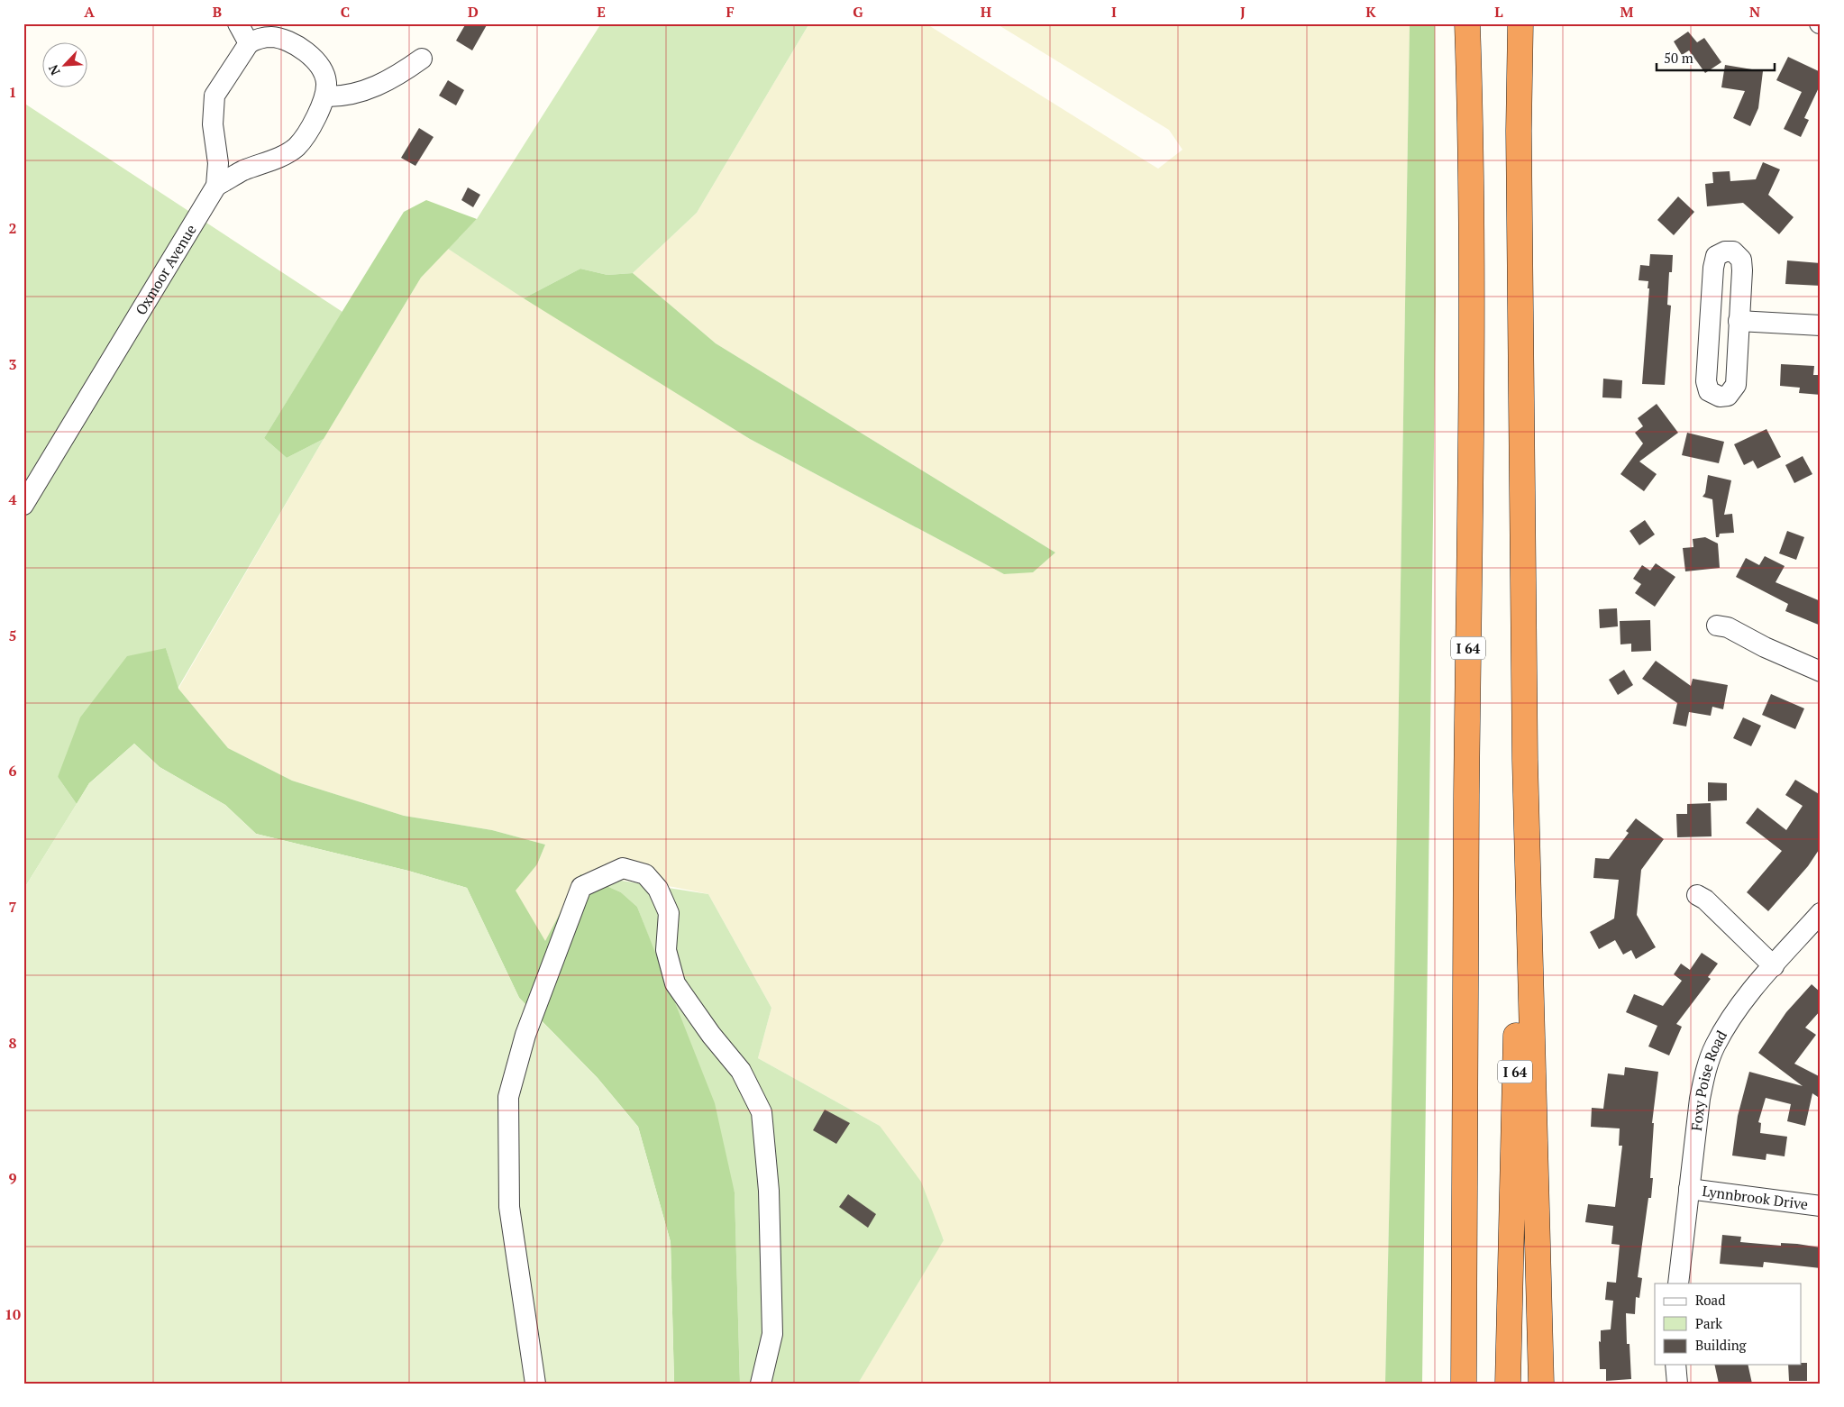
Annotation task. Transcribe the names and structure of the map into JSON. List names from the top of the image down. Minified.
{"streets":{"highway":["I 64"],"street":["Oxmoor Avenue","Foxy Poise Road","Lynnbrook Drive"]},"crossings":[["Foxy Poise Road","Lynnbrook Drive"]],"legend":["Road","Park","Building"],"scale_bar":"50 m","north":"bottom left","grid":{"columns":["A","B","C","D","E","F","G","H","I","J","K","L","M","N"],"rows":["1","2","3","4","5","6","7","8","9","10"]}}
